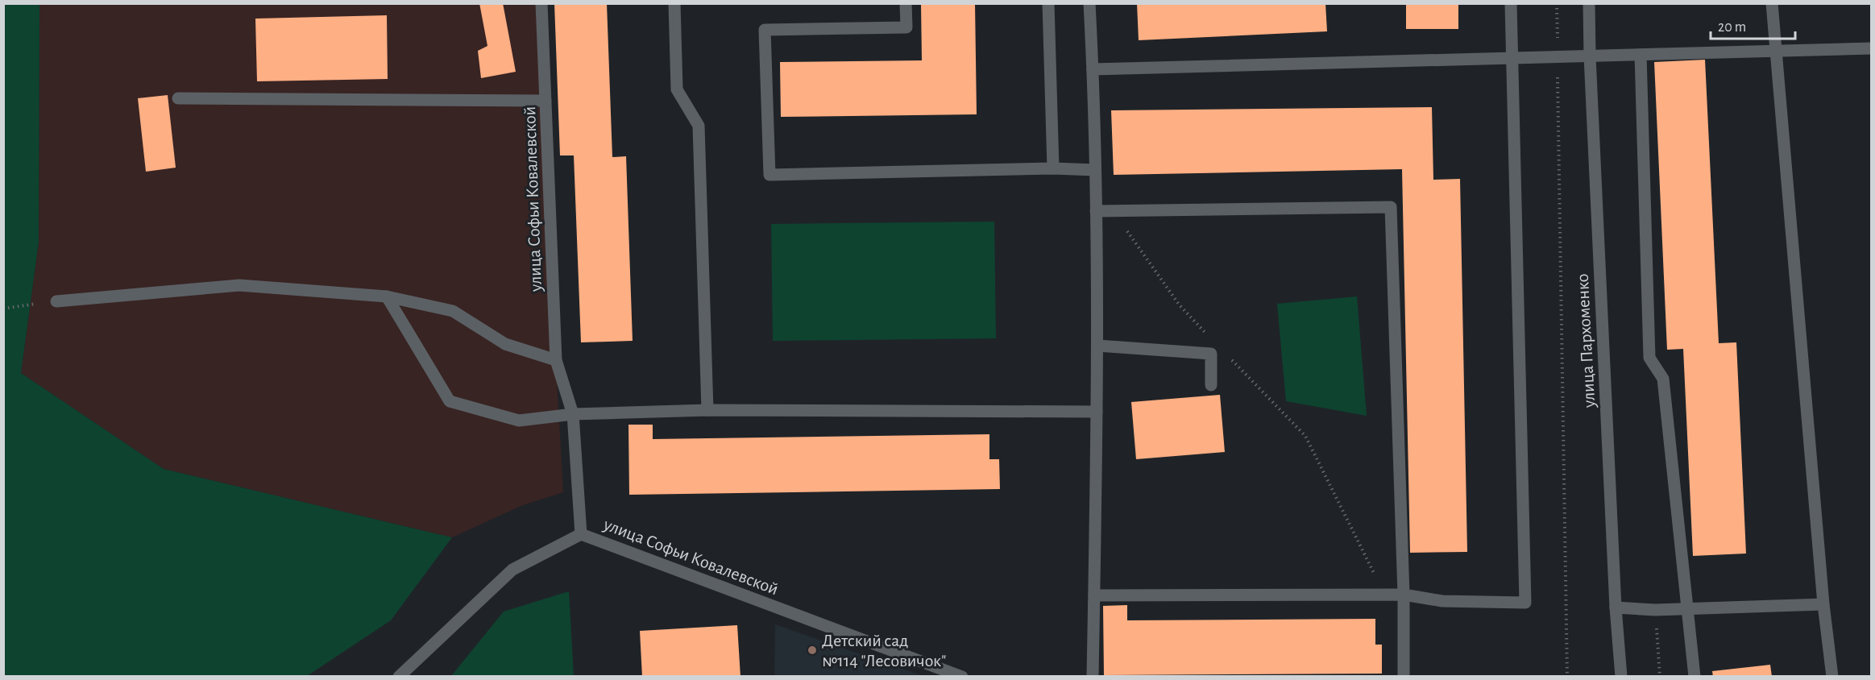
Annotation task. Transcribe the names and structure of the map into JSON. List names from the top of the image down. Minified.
{"streets":{"street":["улица Софьи Ковалевской","улица Пархоменко"]},"places":["Детский сад №114 \"Лесовичок\""],"scale_bar":"20 m"}
